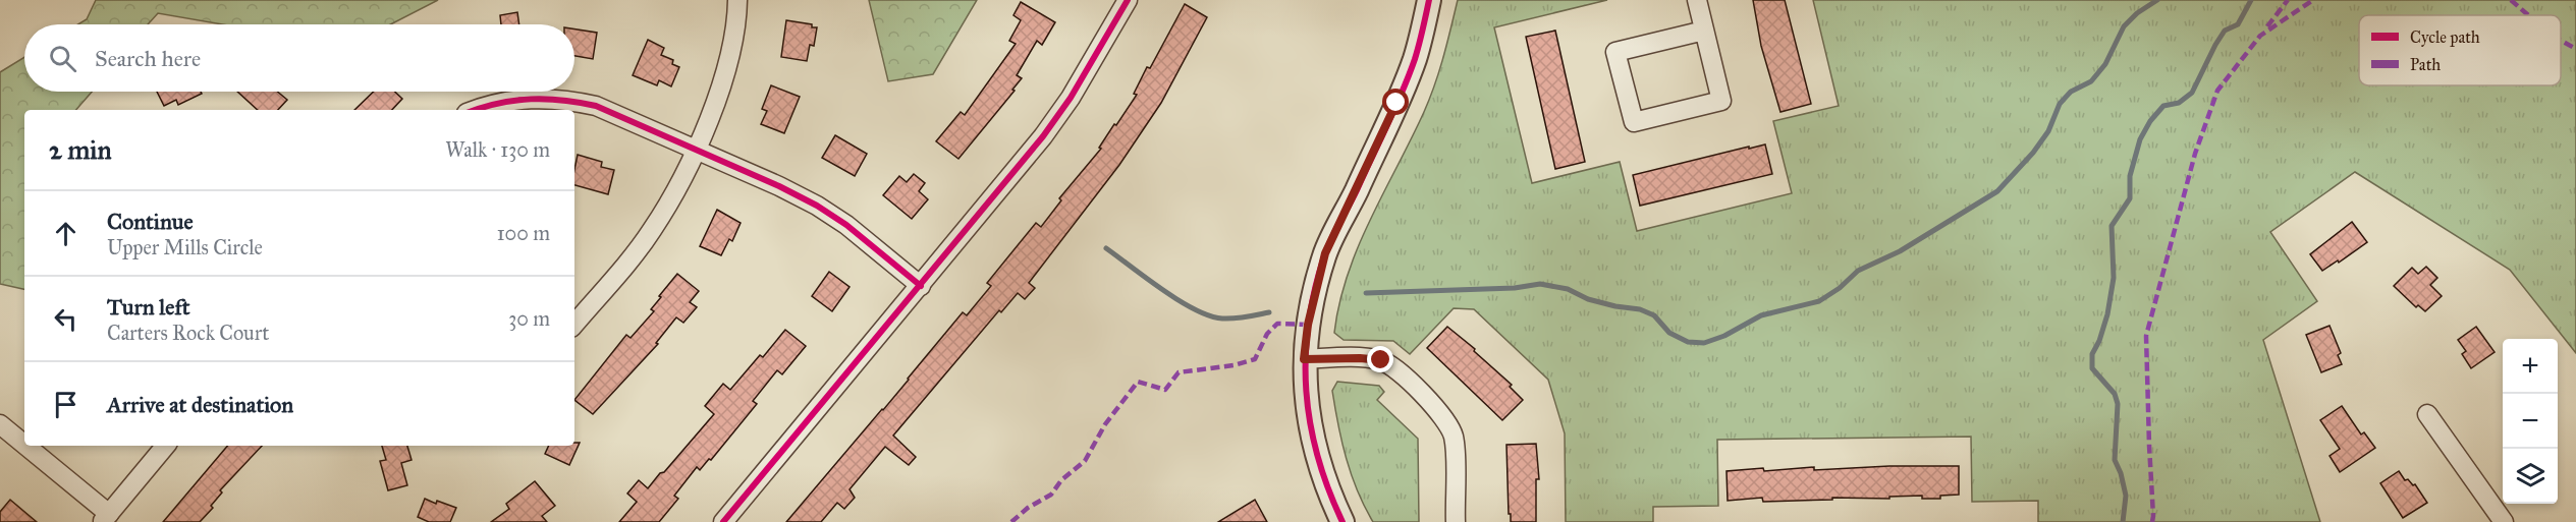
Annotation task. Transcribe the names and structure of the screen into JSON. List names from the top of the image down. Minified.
{"legend":["Cycle path","Path"],"page":{"search":"Search here","heading":["2 min","Walk · 130 m"],"list":[["Continue","Upper Mills Circle","100 m"],["Turn left","Carters Rock Court","30 m"],"Arrive at destination"],"map_buttons":["+","−"]}}
